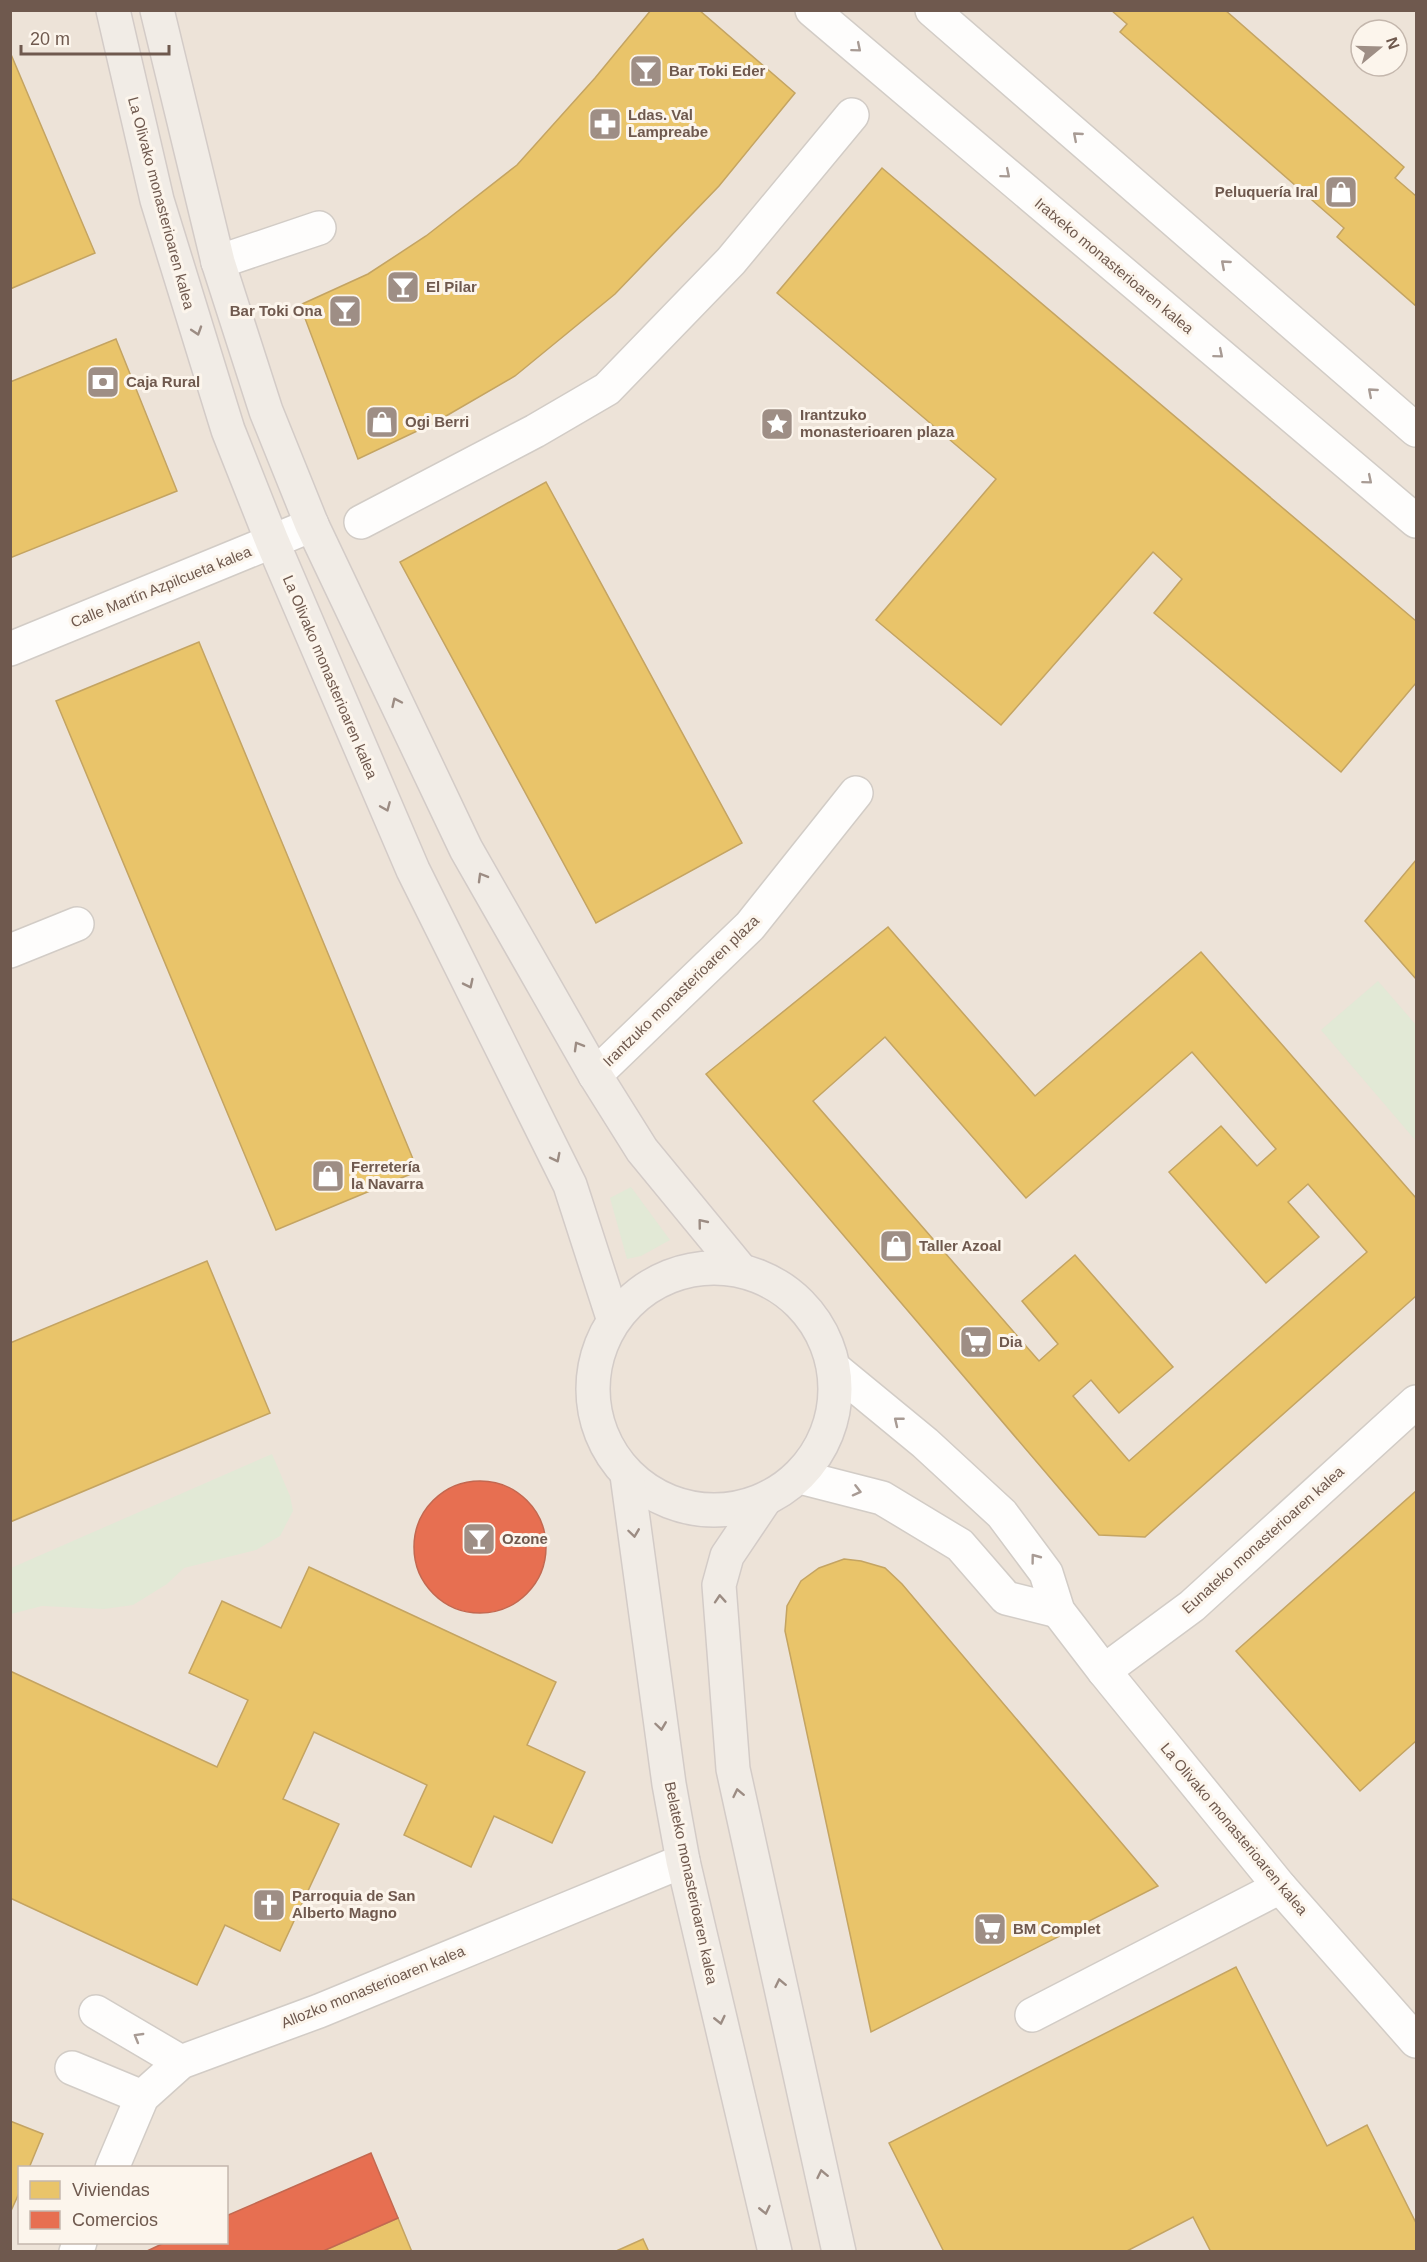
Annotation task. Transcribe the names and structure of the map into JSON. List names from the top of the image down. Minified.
{"streets":{"main road":["La Olivako monasterioaren kalea","Belateko monasterioaren kalea"],"street":["Iratxeko monasterioaren kalea","Calle Martín Azpilcueta kalea","Irantzuko monasterioaren plaza","Eunateko monasterioaren kalea","Allozko monasterioaren kalea"]},"crossings":[["La Olivako monasterioaren kalea","Calle Martín Azpilcueta kalea"],["La Olivako monasterioaren kalea","Eunateko monasterioaren kalea"],["Belateko monasterioaren kalea","Allozko monasterioaren kalea"]],"places":{"bar":["Bar Toki Eder","El Pilar","Bar Toki Ona","Ozone"],"pharmacy":["Ldas. Val Lampreabe"],"shop":["Peluquería Iral","Ogi Berri","Ferretería la Navarra","Taller Azoal"],"bank":["Caja Rural"],"place":["Irantzuko monasterioaren plaza"],"supermarket":["Dia","BM Complet"],"church":["Parroquia de San Alberto Magno"]},"legend":["Viviendas","Comercios"],"scale_bar":"20 m","north":"right"}
